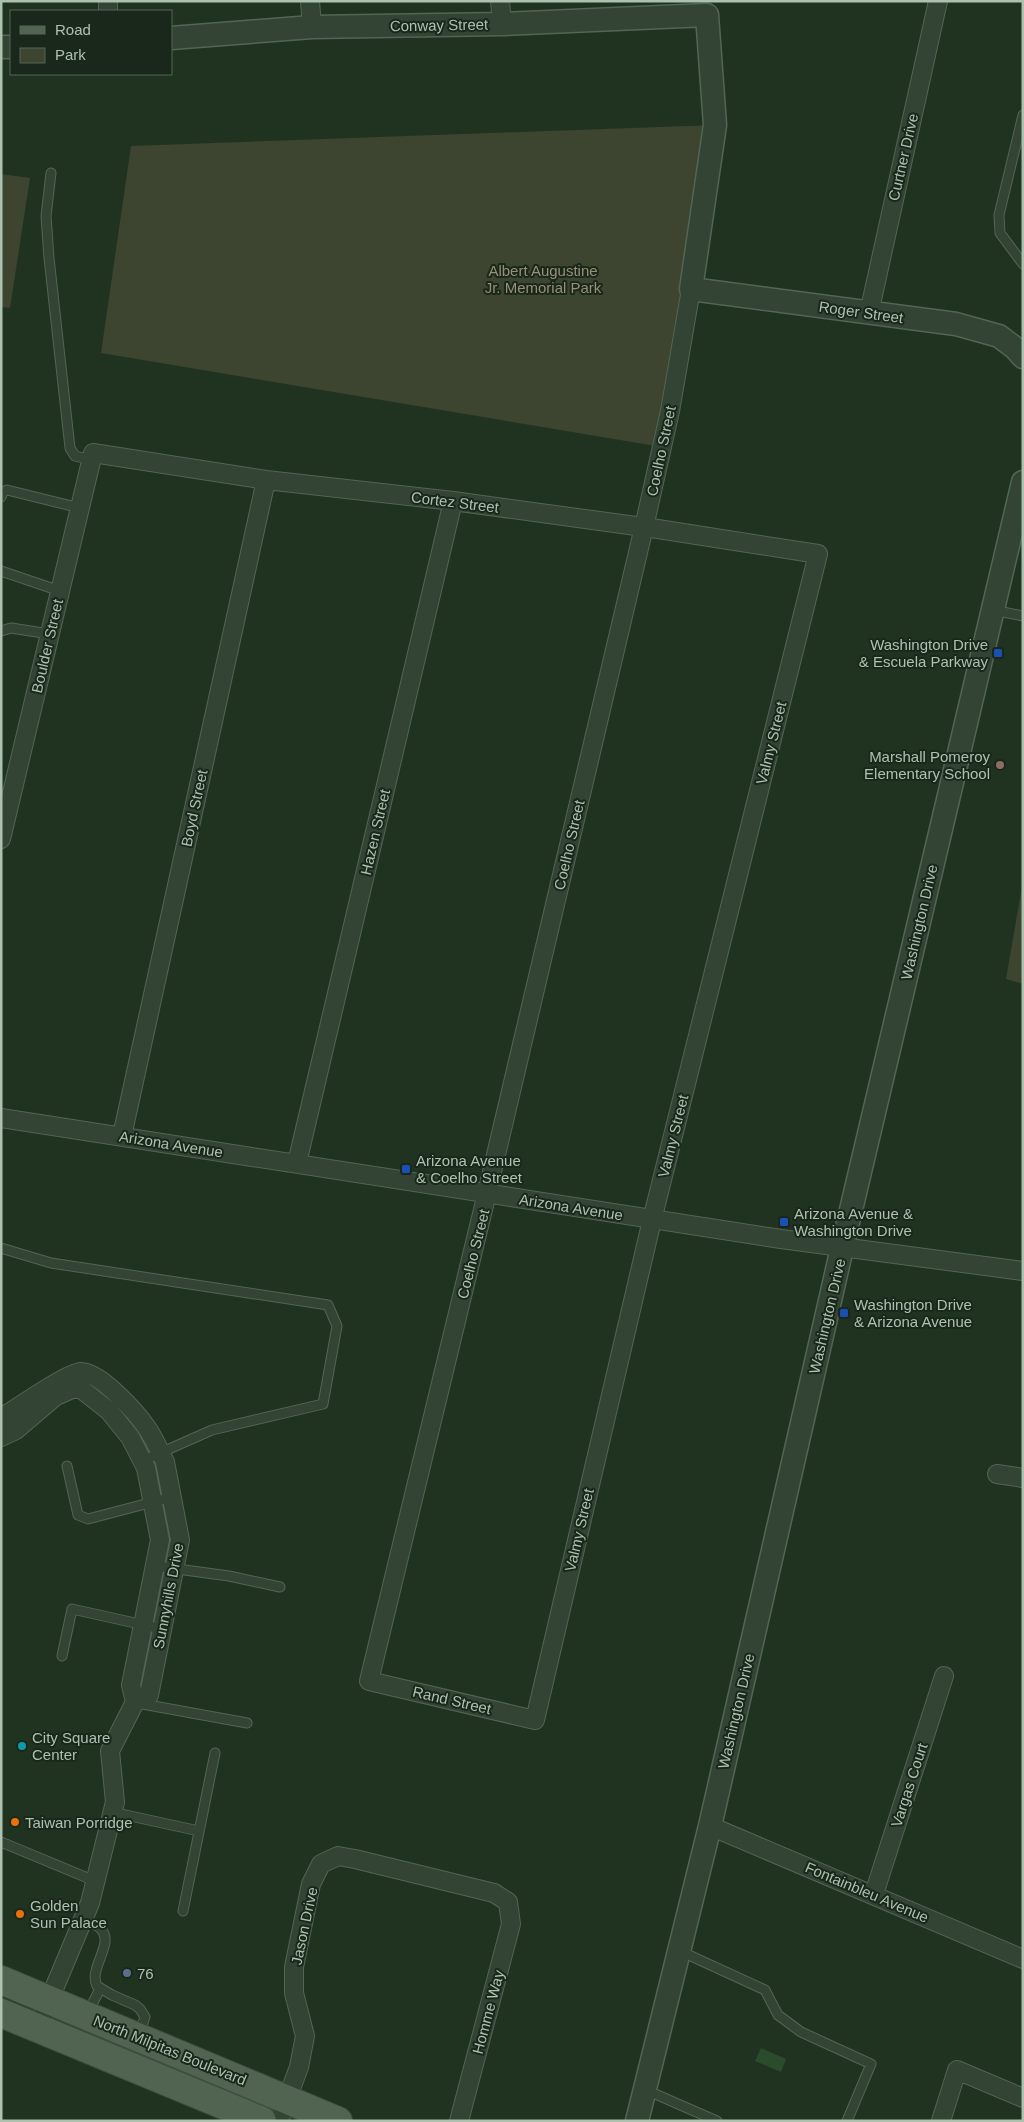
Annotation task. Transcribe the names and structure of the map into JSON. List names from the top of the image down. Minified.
{"streets":{"main road":["North Milpitas Boulevard"],"street":["Conway Street","Curtner Drive","Roger Street","Coelho Street","Cortez Street","Boulder Street","Valmy Street","Boyd Street","Hazen Street","Washington Drive","Arizona Avenue","Sunnyhills Drive","Rand Street","Vargas Court","Fontainbleu Avenue","Jason Drive","Homme Way"]},"crossings":[["Conway Street","Coelho Street"],["Curtner Drive","Roger Street"],["Roger Street","Coelho Street"],["Coelho Street","Cortez Street"],["Coelho Street","Arizona Avenue"],["Coelho Street","Rand Street"],["Cortez Street","Boulder Street"],["Cortez Street","Valmy Street"],["Cortez Street","Boyd Street"],["Cortez Street","Hazen Street"],["Valmy Street","Arizona Avenue"],["Valmy Street","Rand Street"],["Boyd Street","Arizona Avenue"],["Hazen Street","Arizona Avenue"],["Washington Drive","Arizona Avenue"],["Washington Drive","Fontainbleu Avenue"],["Sunnyhills Drive","North Milpitas Boulevard"],["Vargas Court","Fontainbleu Avenue"],["Jason Drive","Homme Way"],["Jason Drive","North Milpitas Boulevard"]],"parks":["Albert Augustine Jr. Memorial Park"],"places":{"transit":["Washington Drive & Escuela Parkway","Arizona Avenue & Coelho Street","Arizona Avenue & Washington Drive","Washington Drive & Arizona Avenue"],"other":["Marshall Pomeroy Elementary School","City Square Center","Taiwan Porridge","Golden Sun Palace","76"]},"legend":["Road","Park"]}
